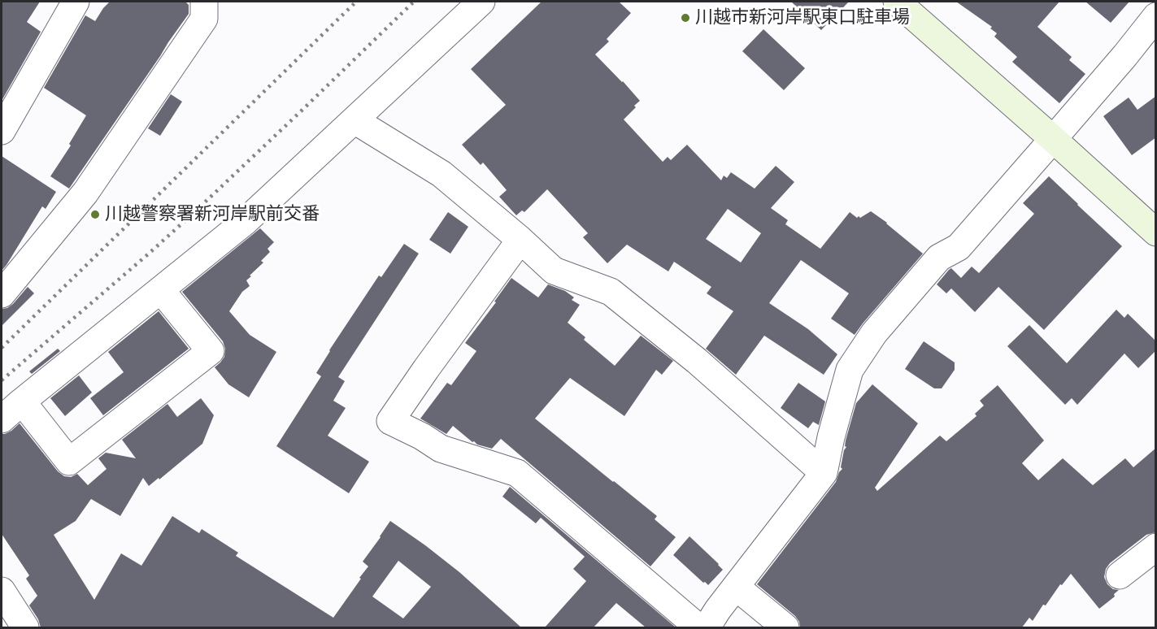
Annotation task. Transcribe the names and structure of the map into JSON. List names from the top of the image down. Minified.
{"places":["川越市新河岸駅東口駐車場","川越警察署新河岸駅前交番"]}
